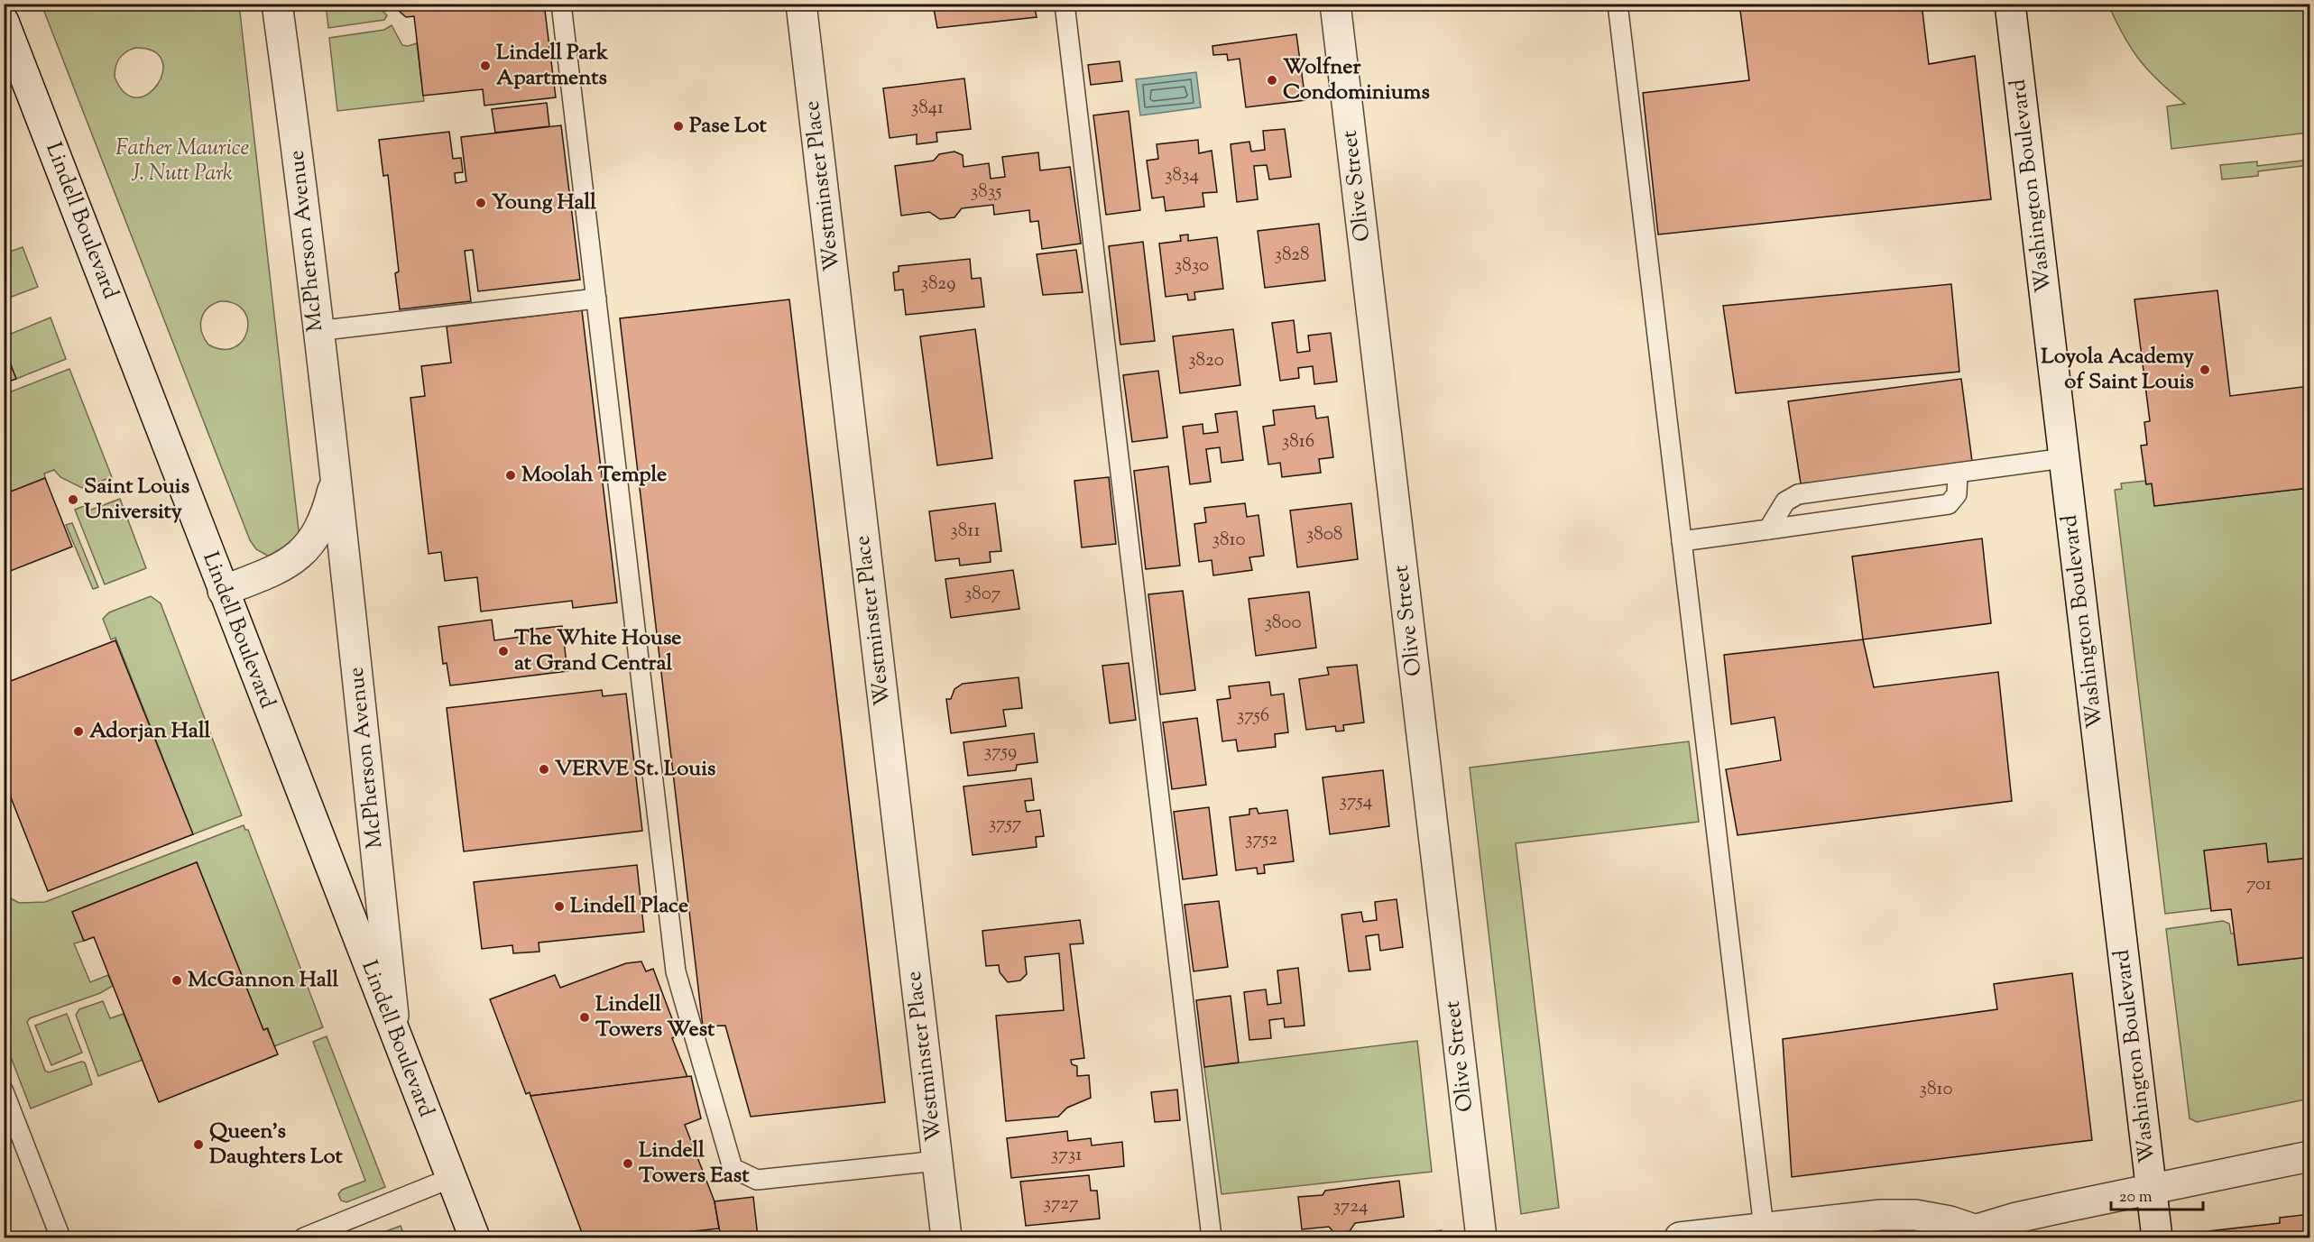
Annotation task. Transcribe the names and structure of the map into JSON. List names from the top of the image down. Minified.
{"streets":{"street":["Westminster Place","Olive Street","Washington Boulevard","Lindell Boulevard","McPherson Avenue"]},"crossings":[["Lindell Boulevard","McPherson Avenue"]],"parks":["Father Maurice J. Nutt Park"],"places":["Lindell Park Apartments","Wolfner Condominiums","Pase Lot","Young Hall","Loyola Academy of Saint Louis","Moolah Temple","Saint Louis University","The White House at Grand Central","Adorjan Hall","VERVE St. Louis","Lindell Place","McGannon Hall","Lindell Towers West","Queen's Daughters Lot","Lindell Towers East"],"house_numbers":["3841","3834","3835","3828","3830","3829","3820","3816","3811","3808","3810","3807","3800","3756","3759","3754","3757","3752","701","3810","3731","3727","3724"],"scale_bar":"20 m"}
